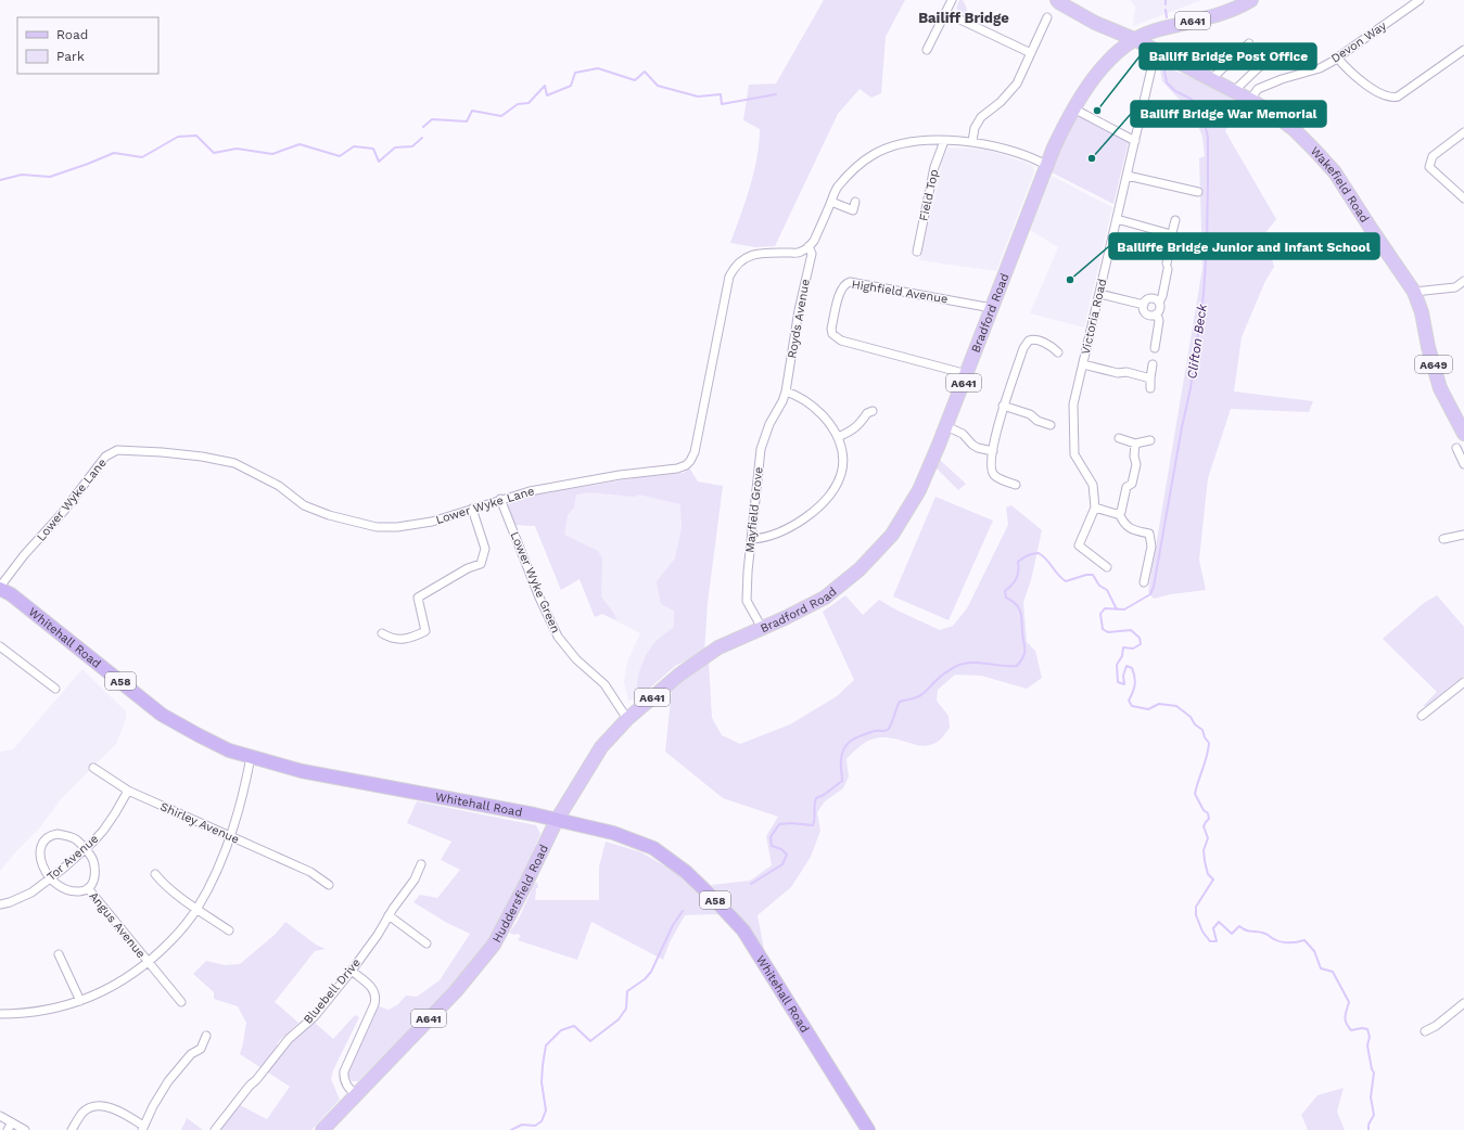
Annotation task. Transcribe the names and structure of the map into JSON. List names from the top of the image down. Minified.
{"streets":{"highway":["Whitehall Road","A58"],"main road":["A641","Wakefield Road","Bradford Road","A649","Huddersfield Road"],"street":["Devon Way","Field Top","Highfield Avenue","Victoria Road","Royds Avenue","Lower Wyke Lane","Mayfield Grove","Lower Wyke Green","Shirley Avenue","Tor Avenue","Angus Avenue","Bluebell Drive"]},"crossings":[["Devon Way","Wakefield Road"],["Wakefield Road","Bradford Road"],["Wakefield Road","Victoria Road"],["Wakefield Road","A649"],["Highfield Avenue","Bradford Road"],["Bradford Road","A649"],["Bradford Road","Mayfield Grove"],["Bradford Road","Huddersfield Road"],["Royds Avenue","Lower Wyke Lane"],["Royds Avenue","Mayfield Grove"],["Lower Wyke Lane","Lower Wyke Green"],["Lower Wyke Lane","Whitehall Road"],["Lower Wyke Green","Huddersfield Road"],["Whitehall Road","Huddersfield Road"],["Shirley Avenue","Tor Avenue"]],"districts":["Bailiff Bridge"],"water":["Clifton Beck"],"places":["Bailiff Bridge Post Office","Bailiff Bridge War Memorial","Bailiffe Bridge Junior and Infant School"],"legend":["Road","Park"]}
